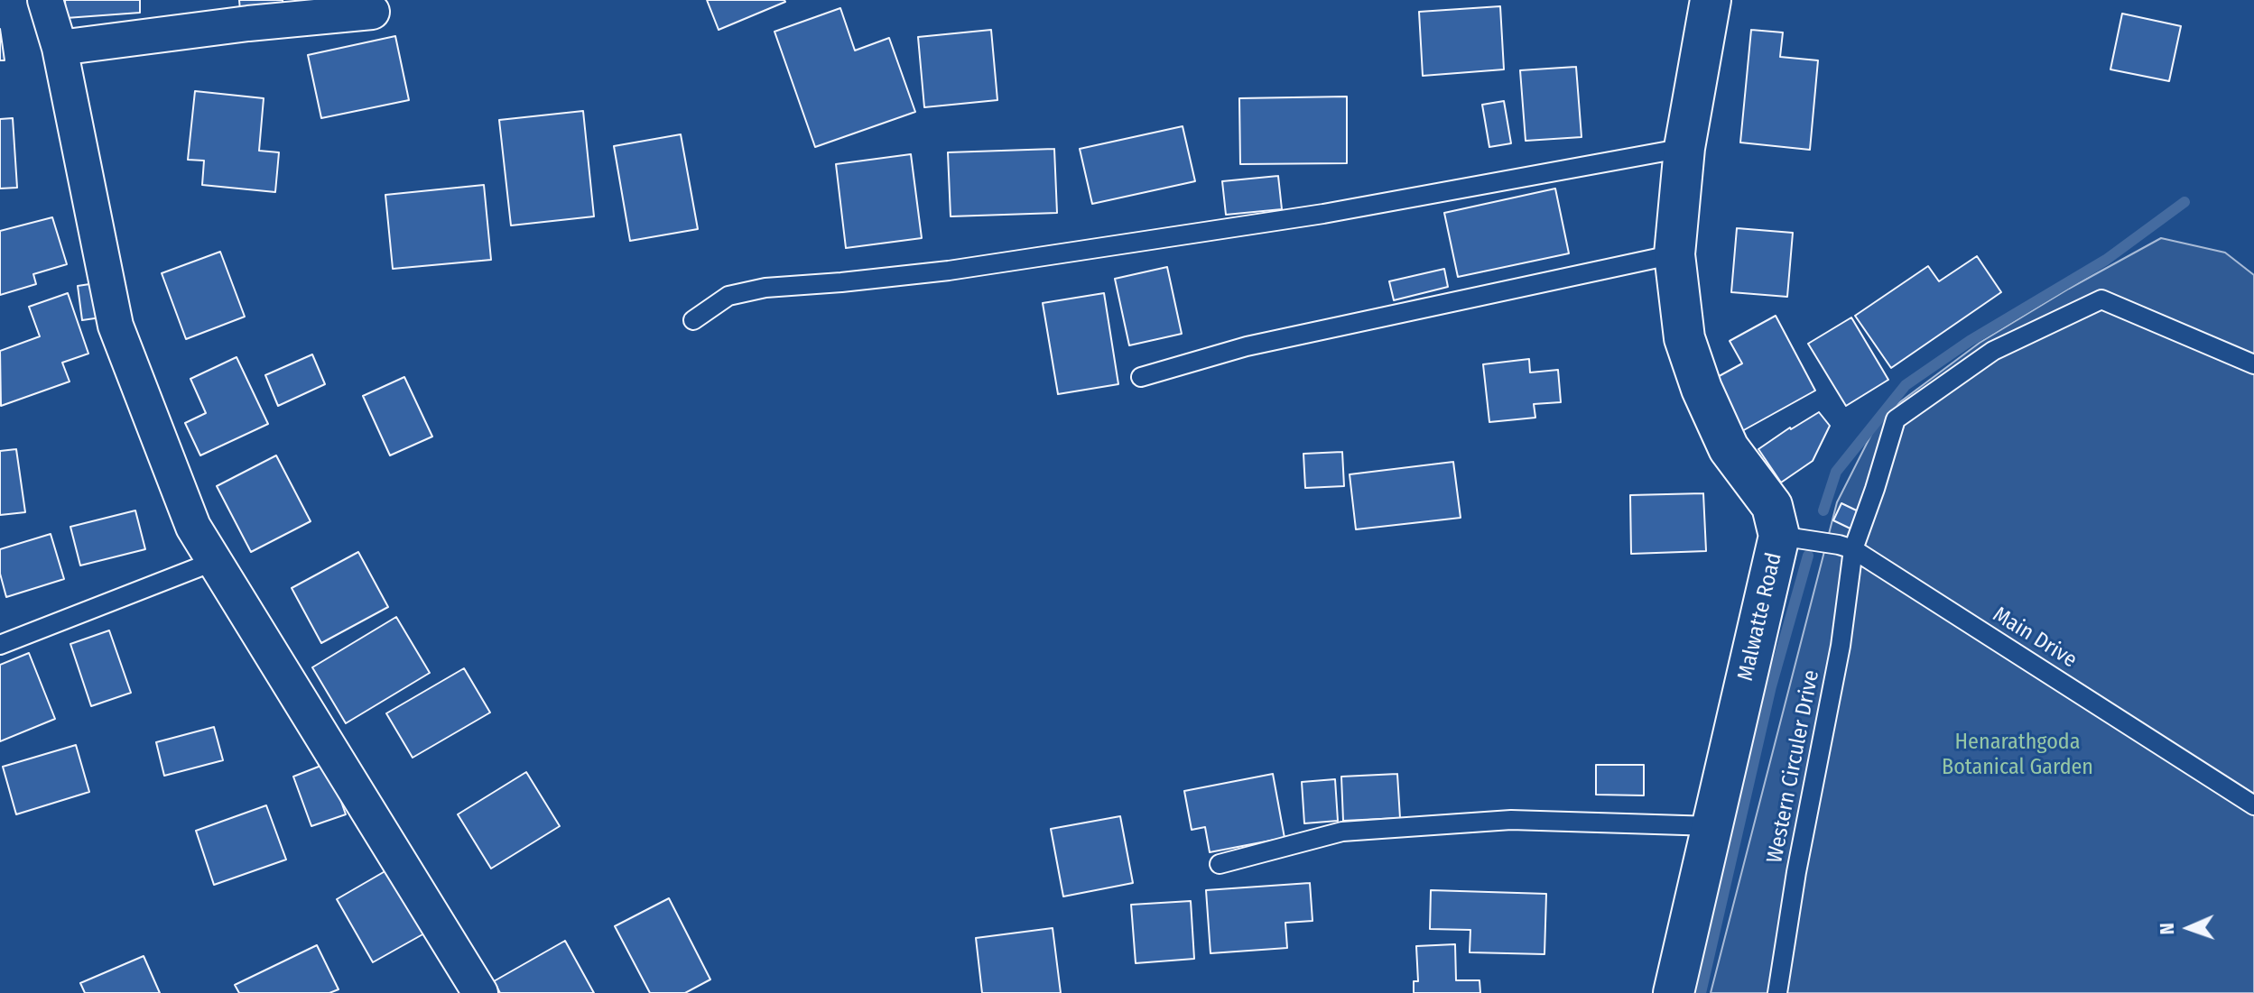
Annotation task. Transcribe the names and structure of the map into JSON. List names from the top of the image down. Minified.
{"streets":{"street":["Malwatte Road"],"lane":["Main Drive","Western Circuler Drive"]},"crossings":[["Malwatte Road","Main Drive"],["Main Drive","Western Circuler Drive"]],"parks":["Henarathgoda Botanical Garden"],"north":"left"}
